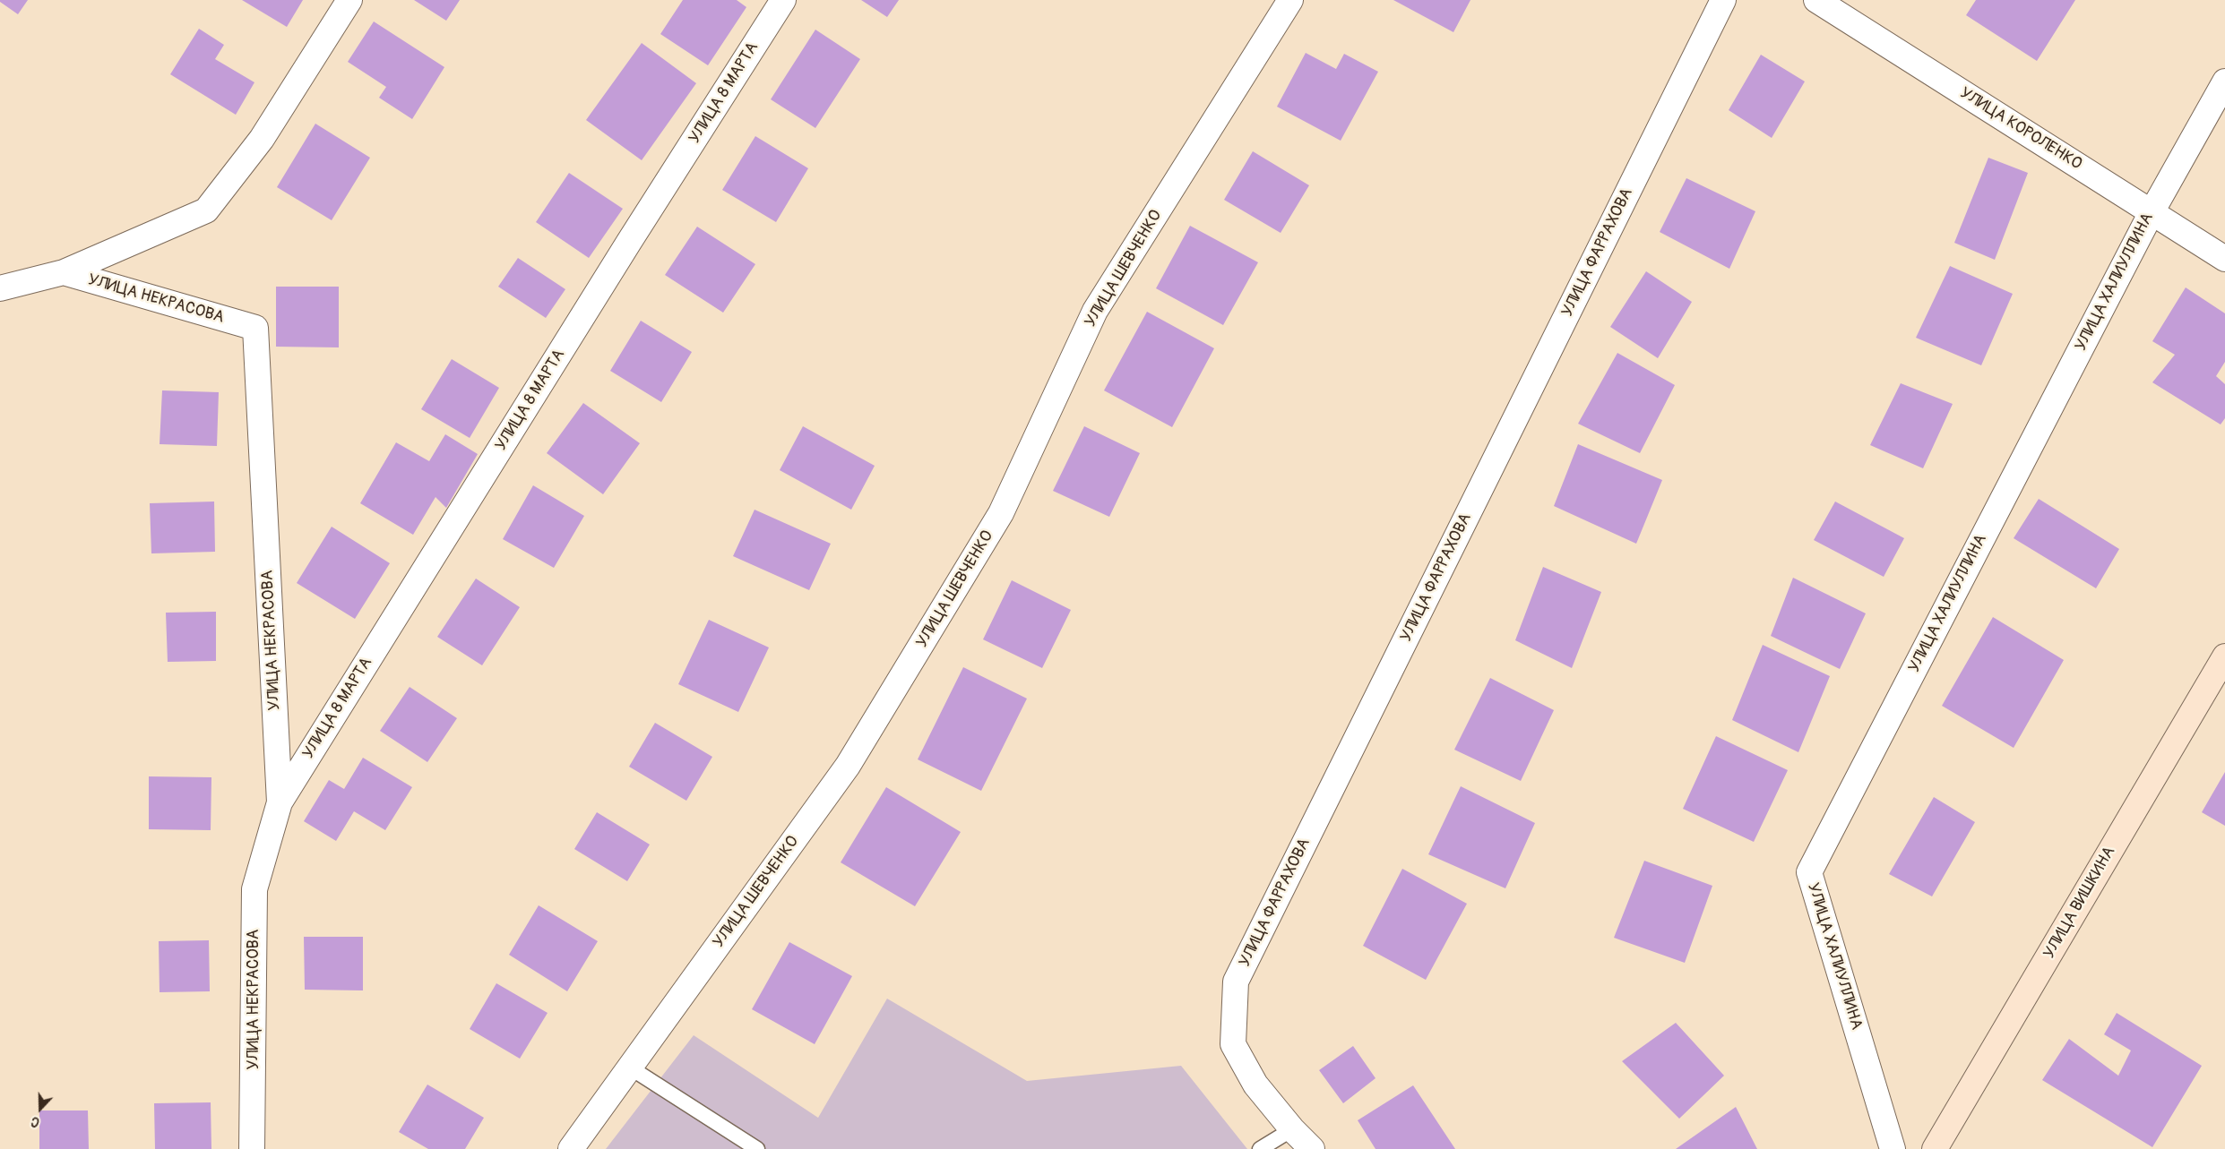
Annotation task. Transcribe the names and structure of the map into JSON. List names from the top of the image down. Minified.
{"streets":{"street":["УЛИЦА 8 МАРТА","УЛИЦА КОРОЛЕНКО","УЛИЦА ФАРРАХОВА","УЛИЦА ШЕВЧЕНКО","УЛИЦА ХАЛИУЛЛИНА","УЛИЦА НЕКРАСОВА","УЛИЦА ВИШКИНА"]},"crossings":[["УЛИЦА 8 МАРТА","УЛИЦА НЕКРАСОВА"],["УЛИЦА КОРОЛЕНКО","УЛИЦА ХАЛИУЛЛИНА"]],"north":"bottom"}
